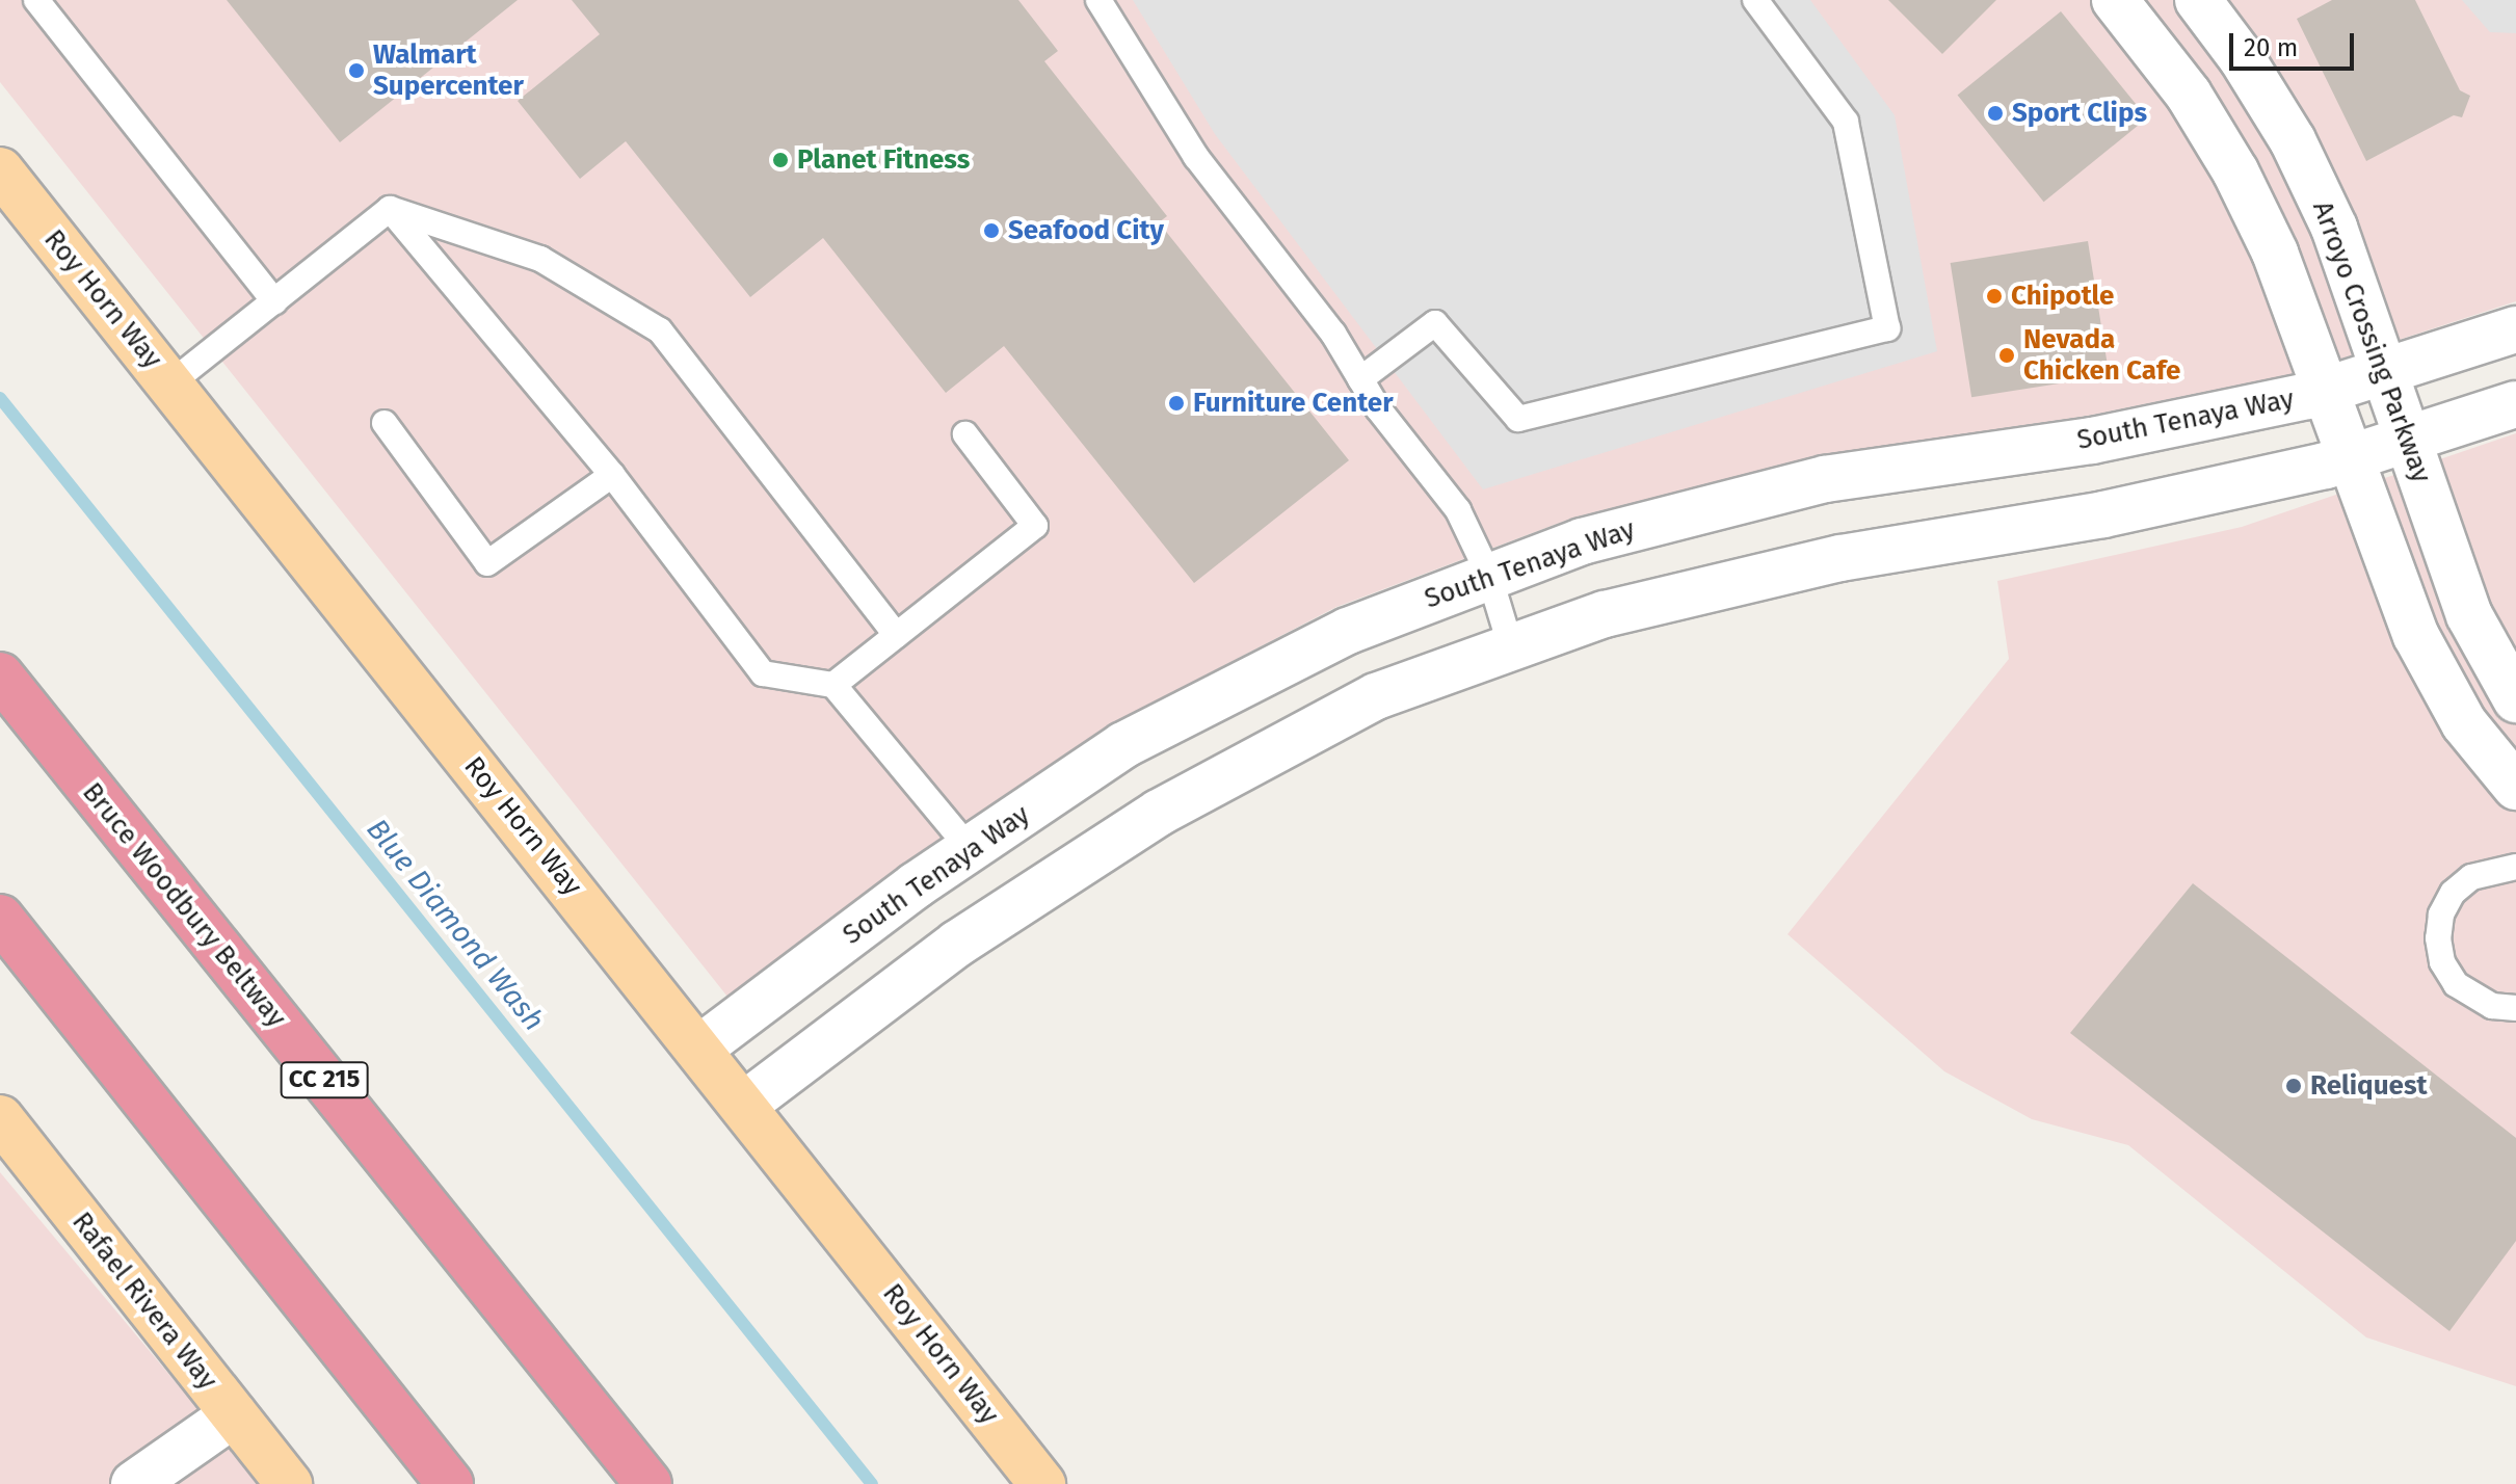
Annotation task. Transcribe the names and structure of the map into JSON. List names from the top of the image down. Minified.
{"streets":{"highway":["Bruce Woodbury Beltway","CC 215"],"main road":["Roy Horn Way","Rafael Rivera Way"],"street":["Arroyo Crossing Parkway","South Tenaya Way"]},"crossings":[["Roy Horn Way","South Tenaya Way"],["Arroyo Crossing Parkway","South Tenaya Way"]],"water":["Blue Diamond Wash"],"places":["Walmart Supercenter","Sport Clips","Planet Fitness","Seafood City","Chipotle","Nevada Chicken Cafe","Furniture Center","Reliquest"],"scale_bar":"20 m"}
